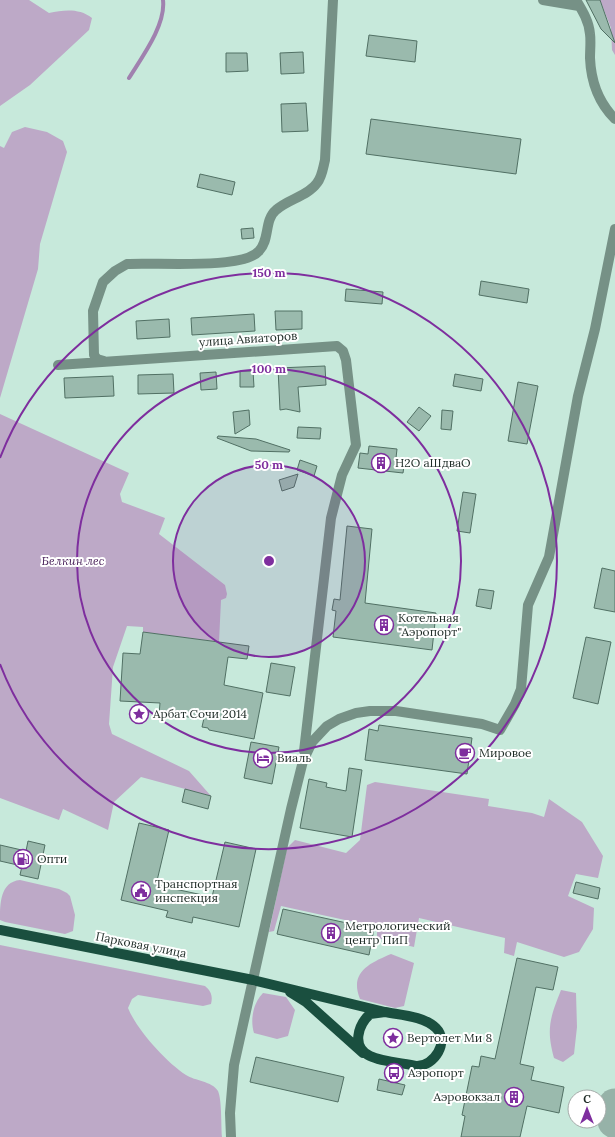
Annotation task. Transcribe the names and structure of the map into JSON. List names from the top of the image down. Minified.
{"streets":{"main road":["Парковая улица"],"street":["улица Авиаторов"]},"parks":["Белкин лес"],"places":{"building":["H2O аШдваО","Котельная \"Аэропорт\"","Метрологический центр ПиП","Аэровокзал"],"place":["Арбат Сочи 2014","Вертолет Ми 8"],"cafe":["Мировое"],"hotel":["Виаль"],"fuel station":["Опти"],"public building":["Транспортная инспекция"],"bus stop":["Аэропорт"]},"north":"top","rings":["150 m","100 m","50 m"]}
